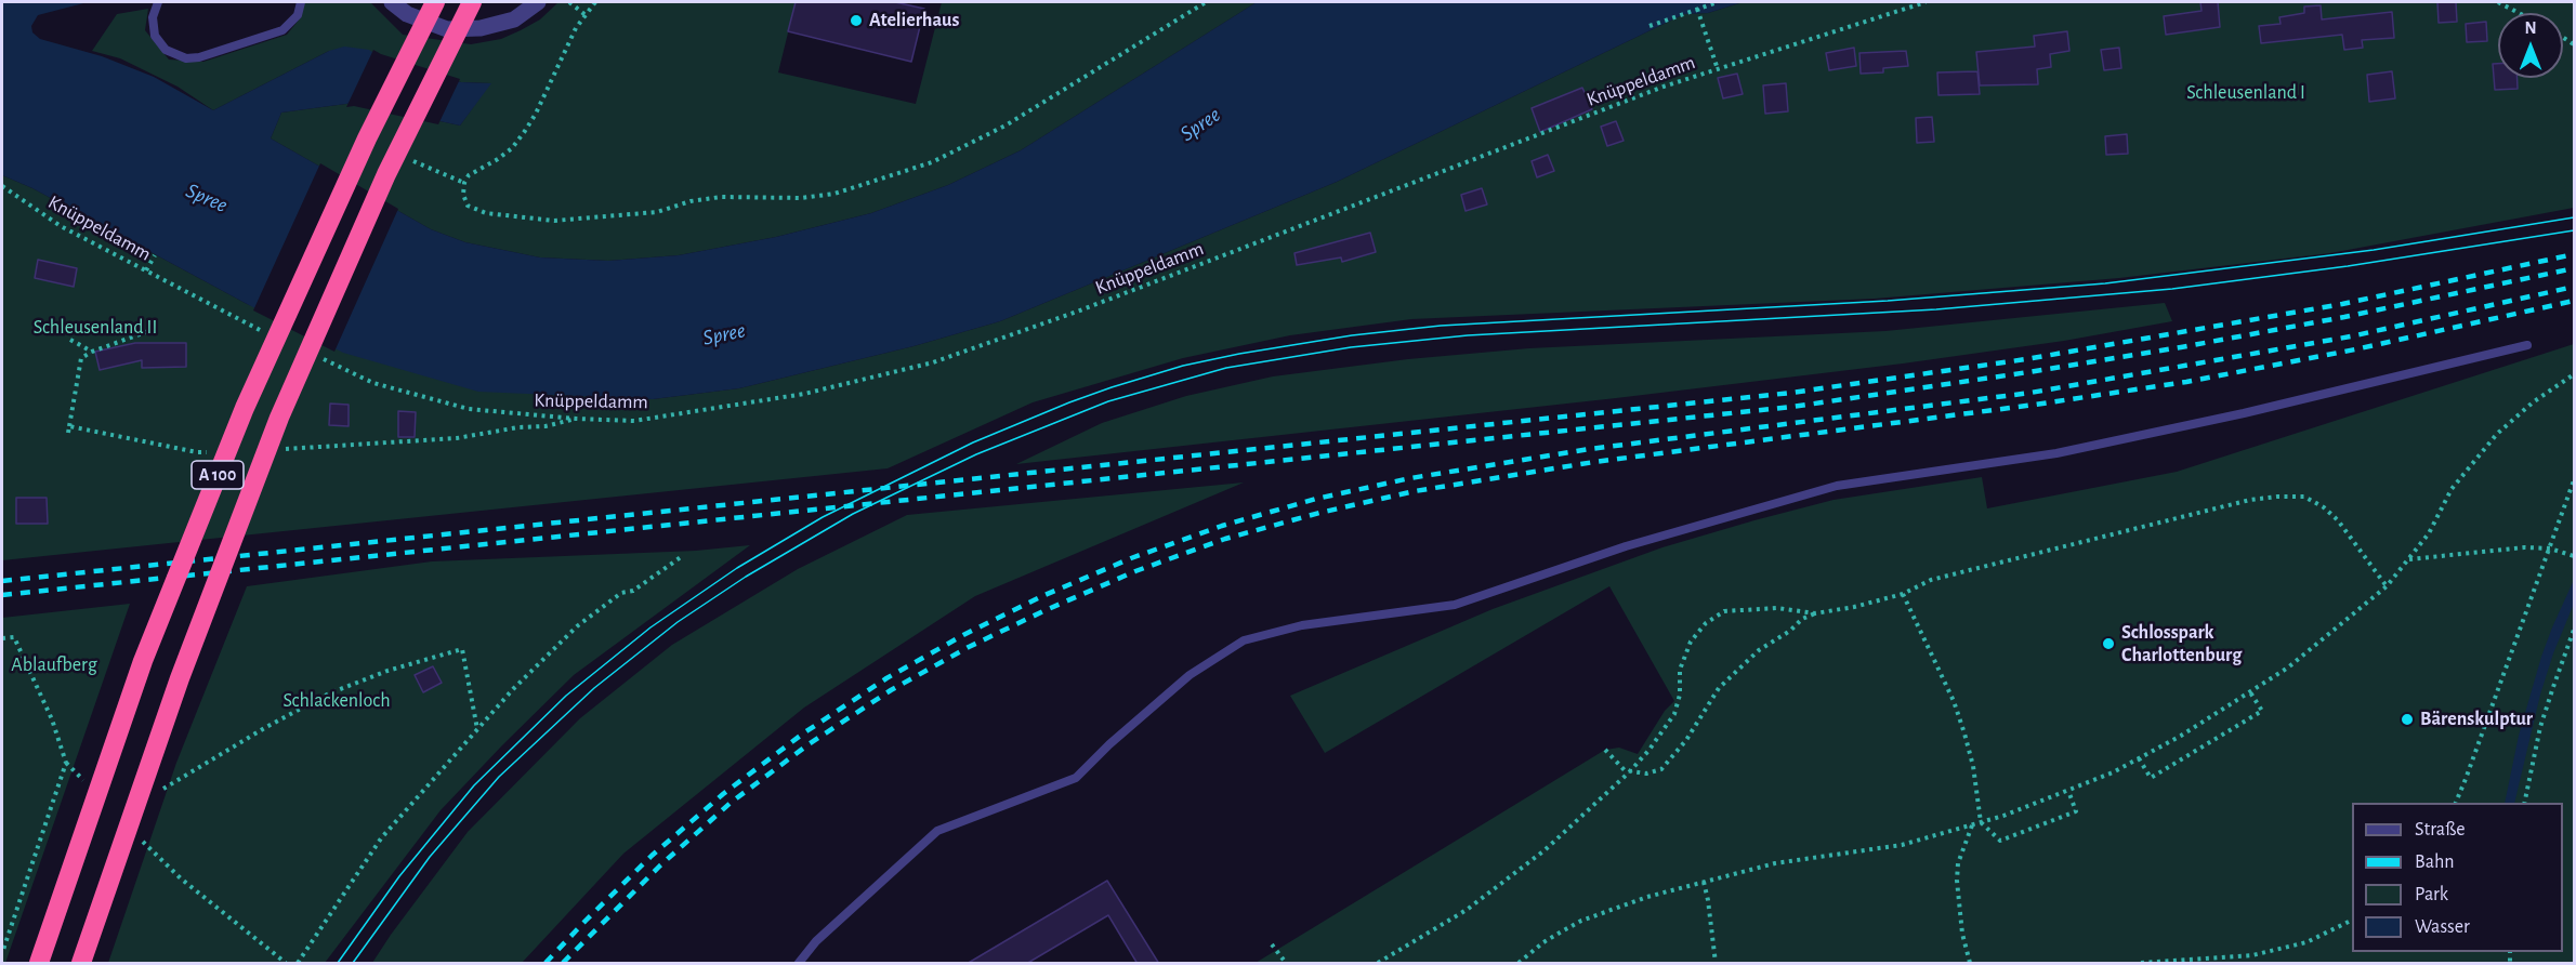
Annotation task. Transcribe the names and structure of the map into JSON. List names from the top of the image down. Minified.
{"streets":{"highway":["A 100"],"path":["Knüppeldamm"]},"water":["Spree"],"parks":["Schleusenland I","Schleusenland II","Ablaufberg","Schlackenloch"],"places":["Atelierhaus","Schlosspark Charlottenburg","Bärenskulptur"],"legend":["Straße","Bahn","Park","Wasser"],"north":"top"}
